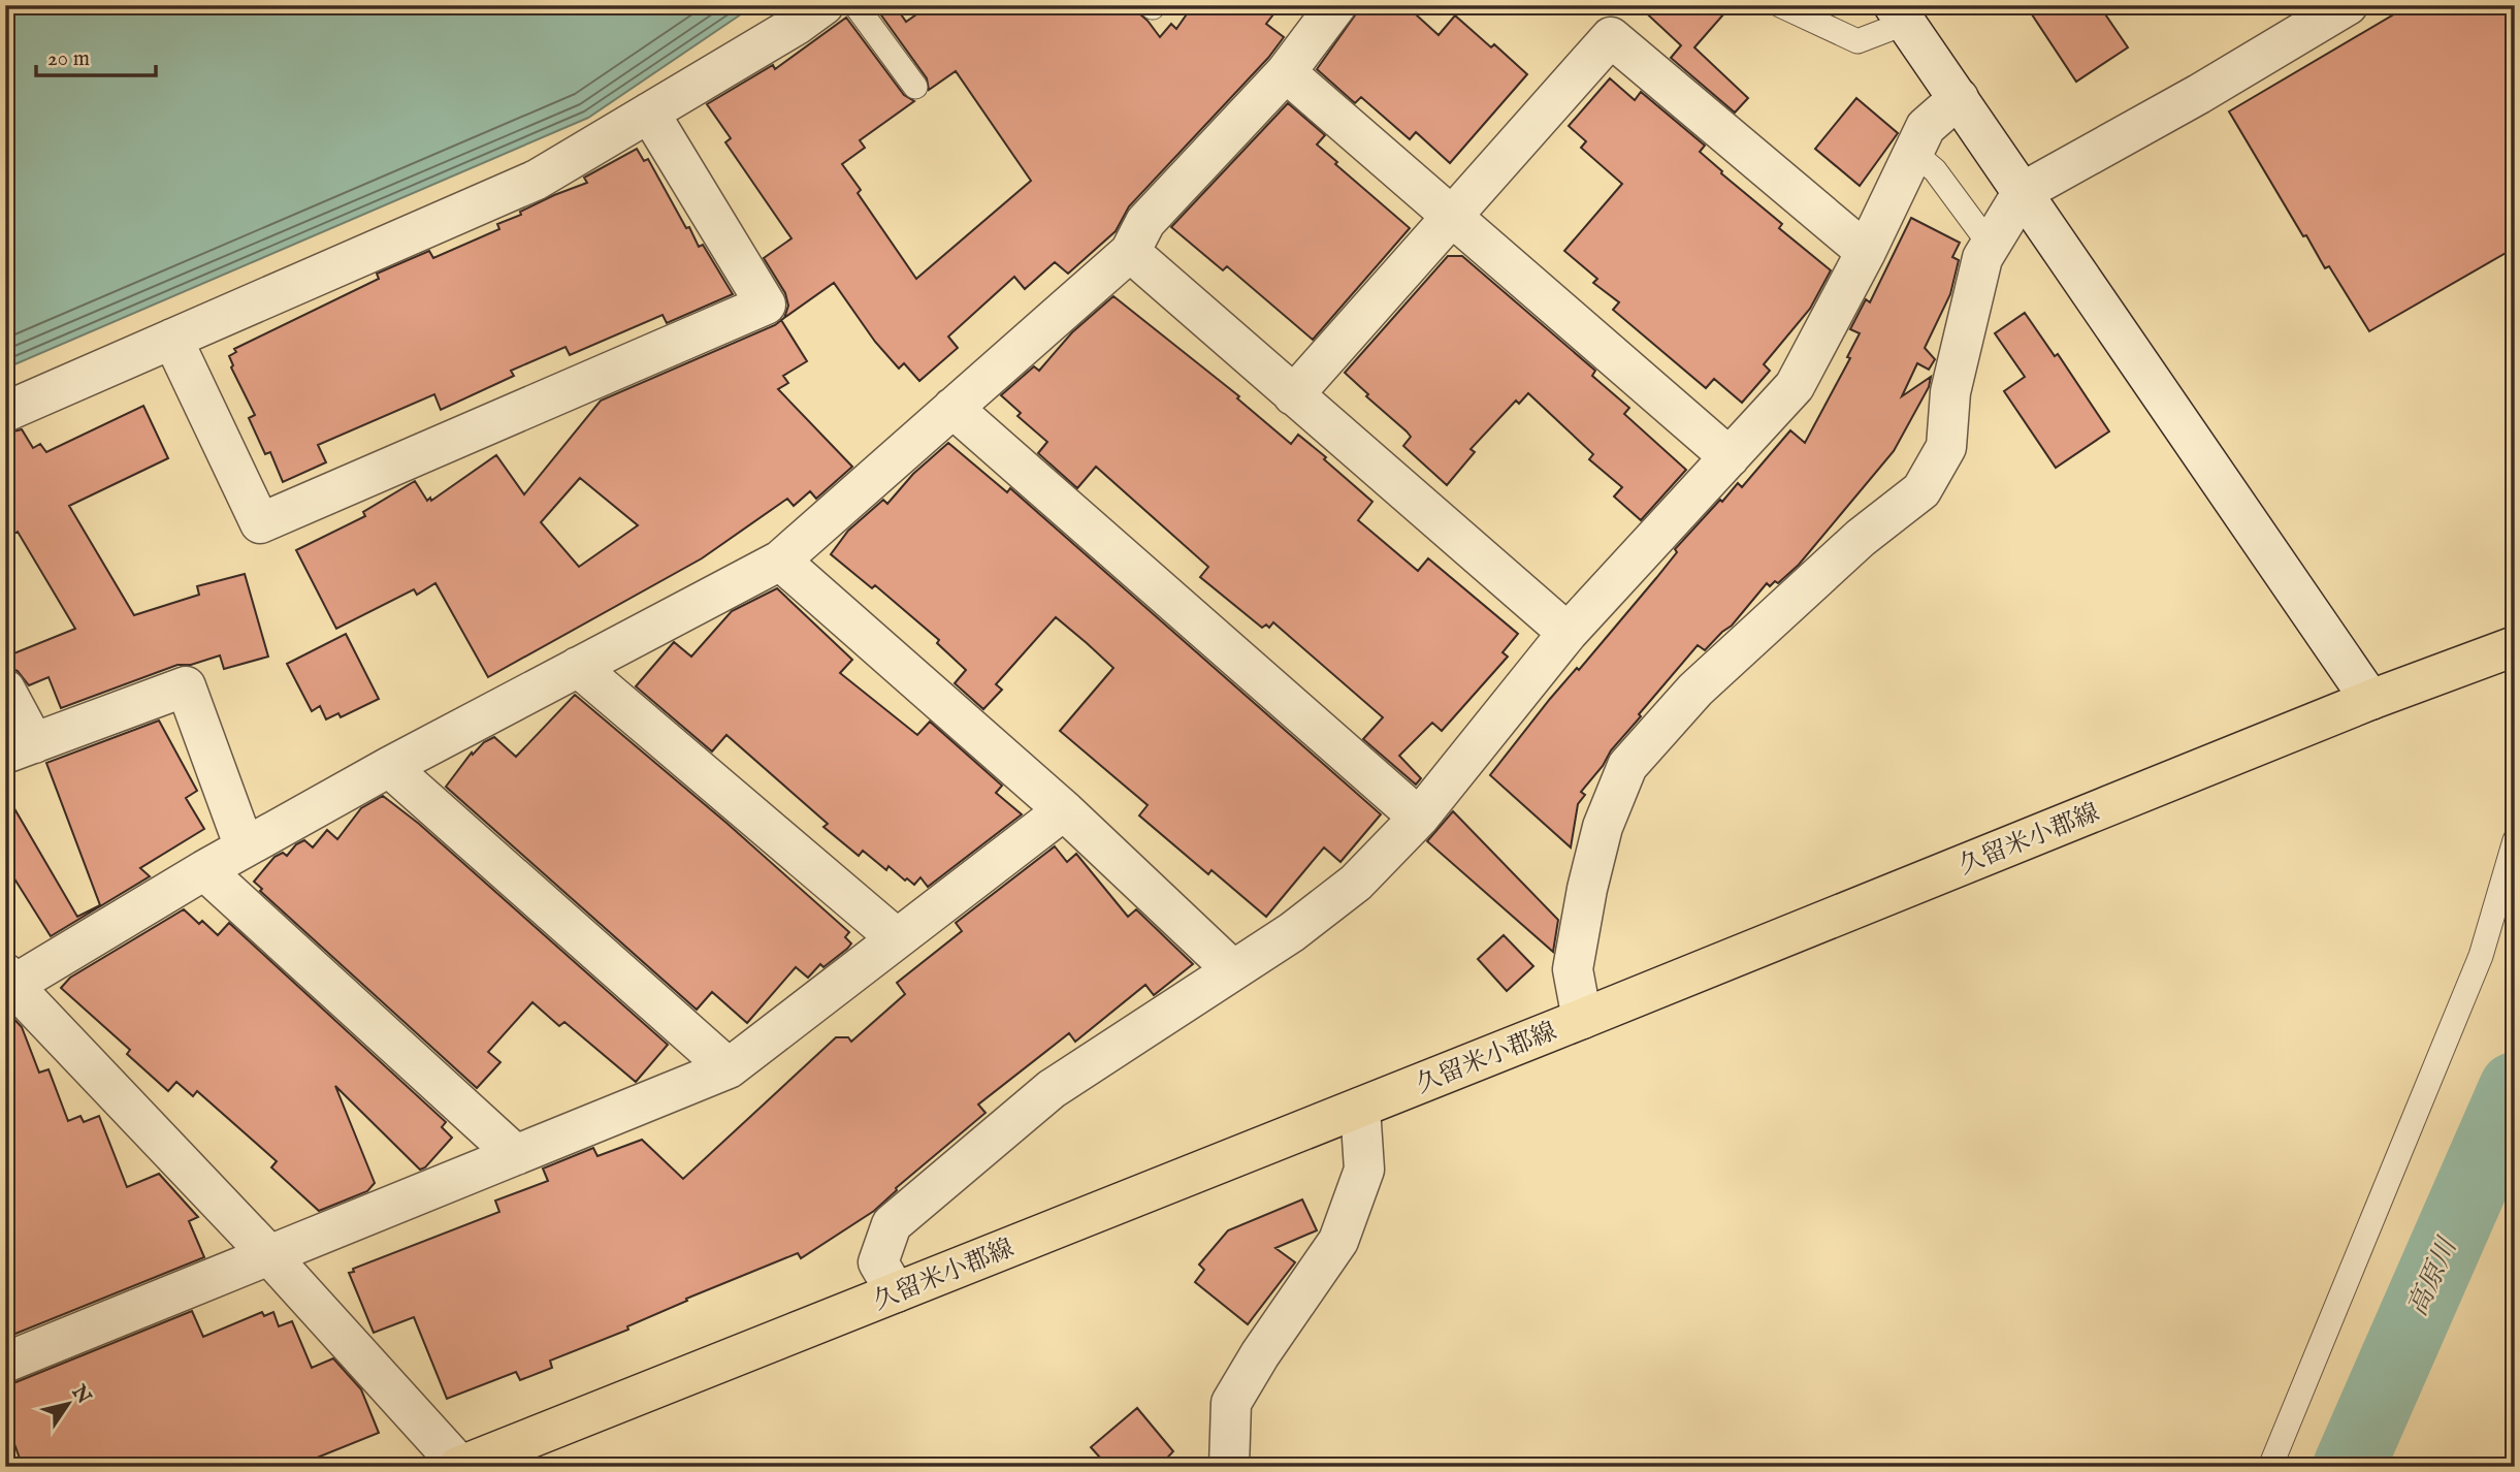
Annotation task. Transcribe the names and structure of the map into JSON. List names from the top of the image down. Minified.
{"streets":{"main road":["久留米小郡線"]},"water":["高原川"],"scale_bar":"20 m","north":"top right"}
